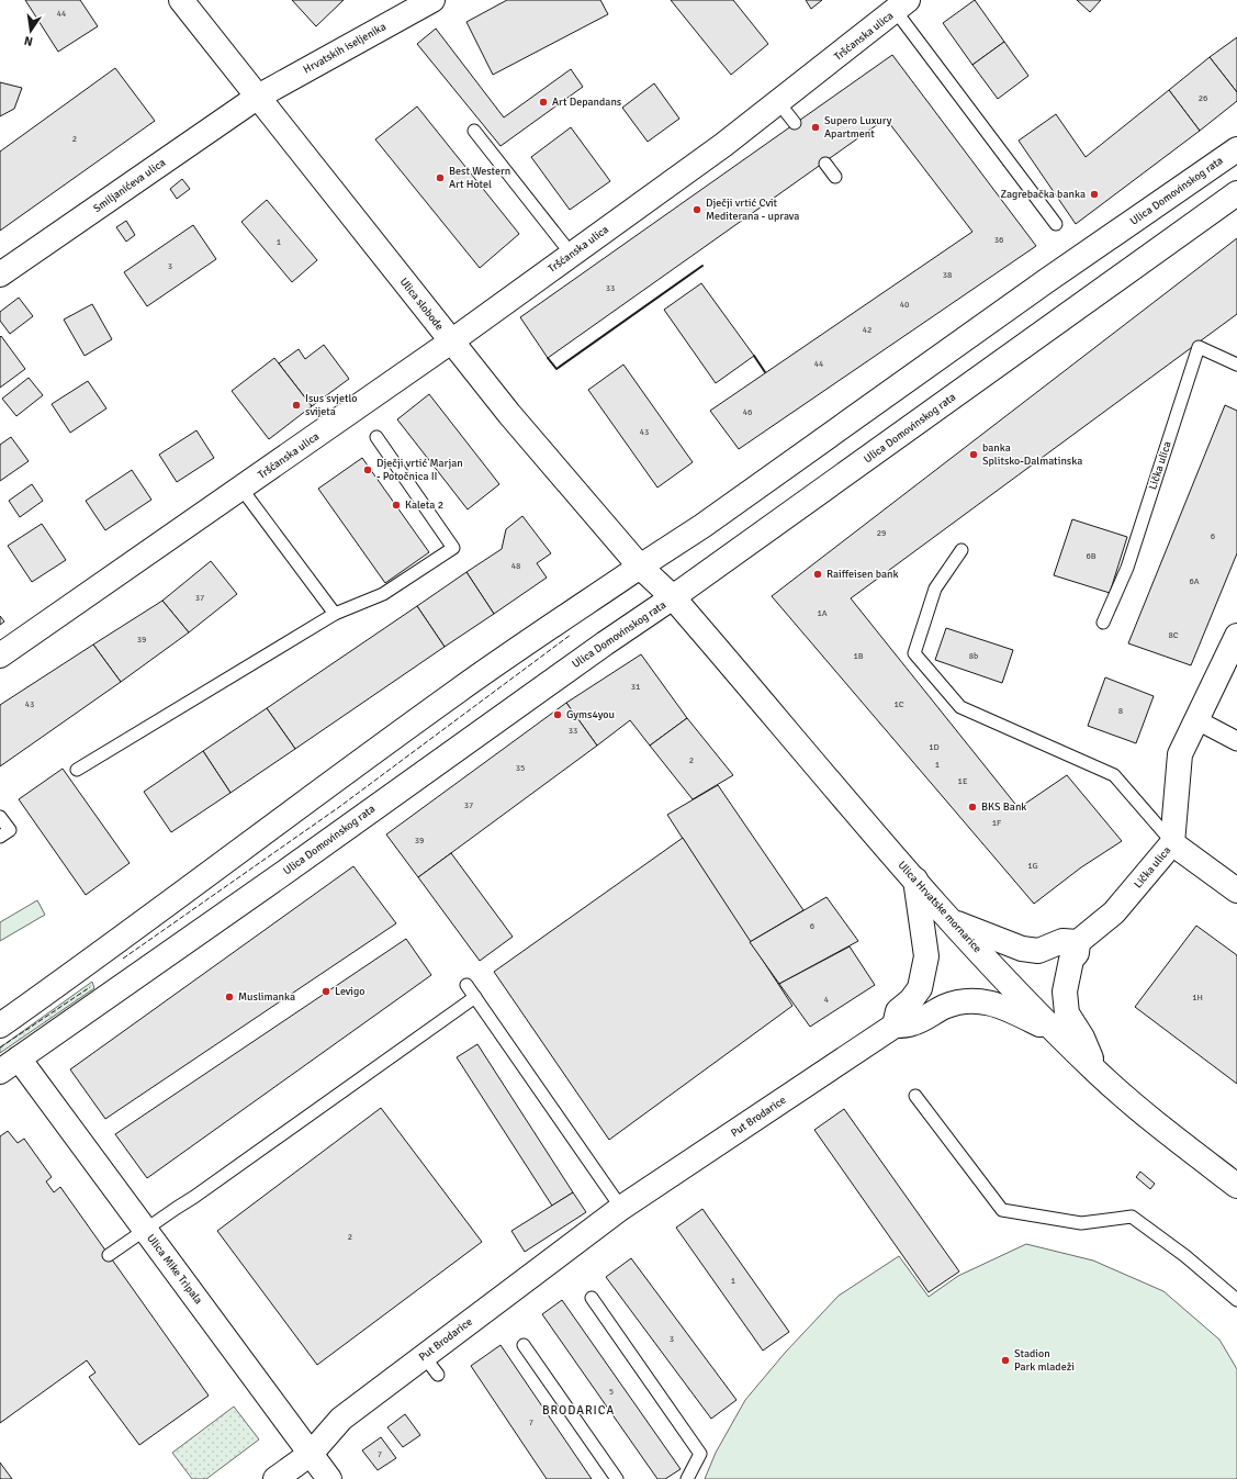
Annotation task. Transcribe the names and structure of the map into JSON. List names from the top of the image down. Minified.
{"streets":{"street":["Tršćanska ulica","Hrvatskih iseljenika","Smiljanićeva ulica","Ulica Domovinskog rata","Ulica slobode","Lička ulica","Ulica Hrvatske mornarice","Put Brodarice","Ulica Mike Tripala"]},"crossings":[["Tršćanska ulica","Ulica slobode"],["Hrvatskih iseljenika","Smiljanićeva ulica"],["Hrvatskih iseljenika","Ulica slobode"],["Smiljanićeva ulica","Ulica slobode"],["Ulica Domovinskog rata","Ulica slobode"],["Ulica Domovinskog rata","Ulica Hrvatske mornarice"],["Ulica Domovinskog rata","Ulica Mike Tripala"],["Ulica slobode","Ulica Hrvatske mornarice"],["Put Brodarice","Ulica Mike Tripala"]],"districts":["BRODARICA"],"places":["Art Depandans","Supero Luxury Apartment","Best Western Art Hotel","Zagrebačka banka","Dječji vrtić Cvit Mediterana - uprava","Isus svjetlo svijeta","banka Splitsko-Dalmatinska","Dječji vrtić Marjan - Potočnica II","Kaleta 2","Raiffeisen bank","Gyms4you","BKS Bank","Levigo","Muslimanka","Stadion Park mladeži"],"house_numbers":["44","26","2","36","1","3","38","33","40","42","44","46","43","29","6","6B","48","6A","37","1A","8C","39","1B","8b","31","43","1C","8","33","1D","2","1","35","1E","37","1F","39","1G","6","1H","4","2","1","3","5","7","7"],"north":"bottom"}
